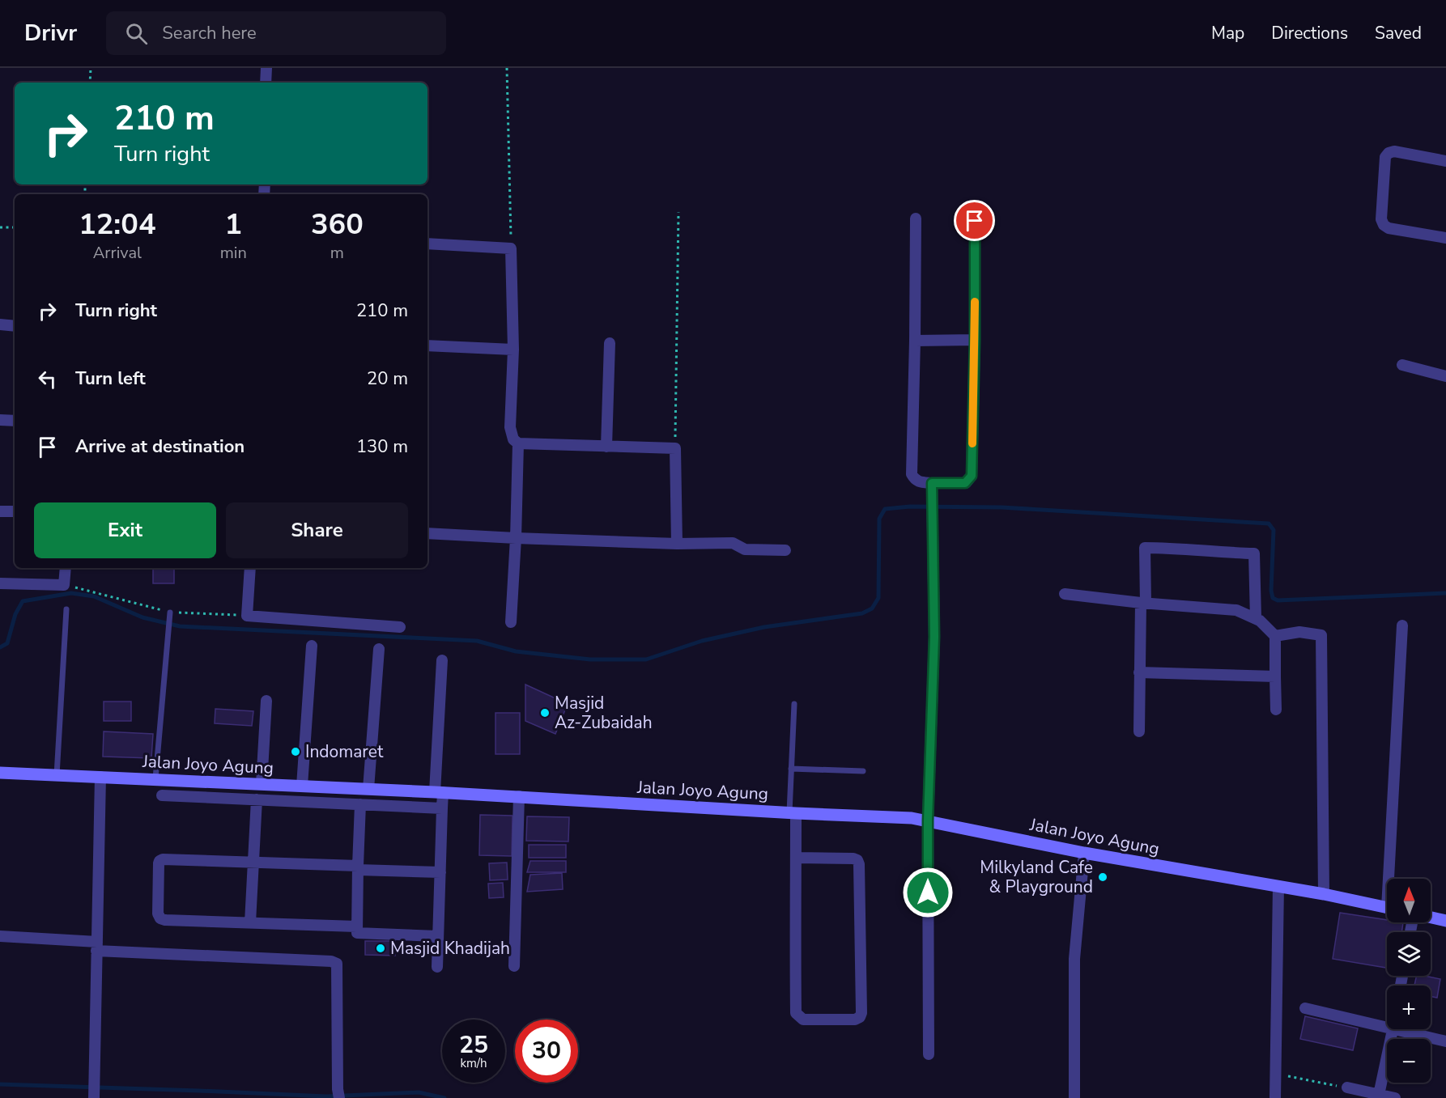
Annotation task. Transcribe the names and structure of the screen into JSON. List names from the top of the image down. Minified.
{"streets":{"main road":["Jalan Joyo Agung"]},"places":["Masjid Az-Zubaidah","Indomaret","Milkyland Cafe & Playground","Masjid Khadijah"],"north":"top","page":{"header":"Drivr","search":"Search here","nav":["Map","Directions","Saved"],"turn":["210 m","Turn right"],"eta":["12:04","Arrival","1","min","360","m"],"list":[{"name":"Turn right","value":"210 m"},{"name":"Turn left","value":"20 m"},{"name":"Arrive at destination","value":"130 m"}],"buttons":["Exit","Share"],"map_buttons":["+","−"],"speed":"25 km/h","limit":"30"}}
